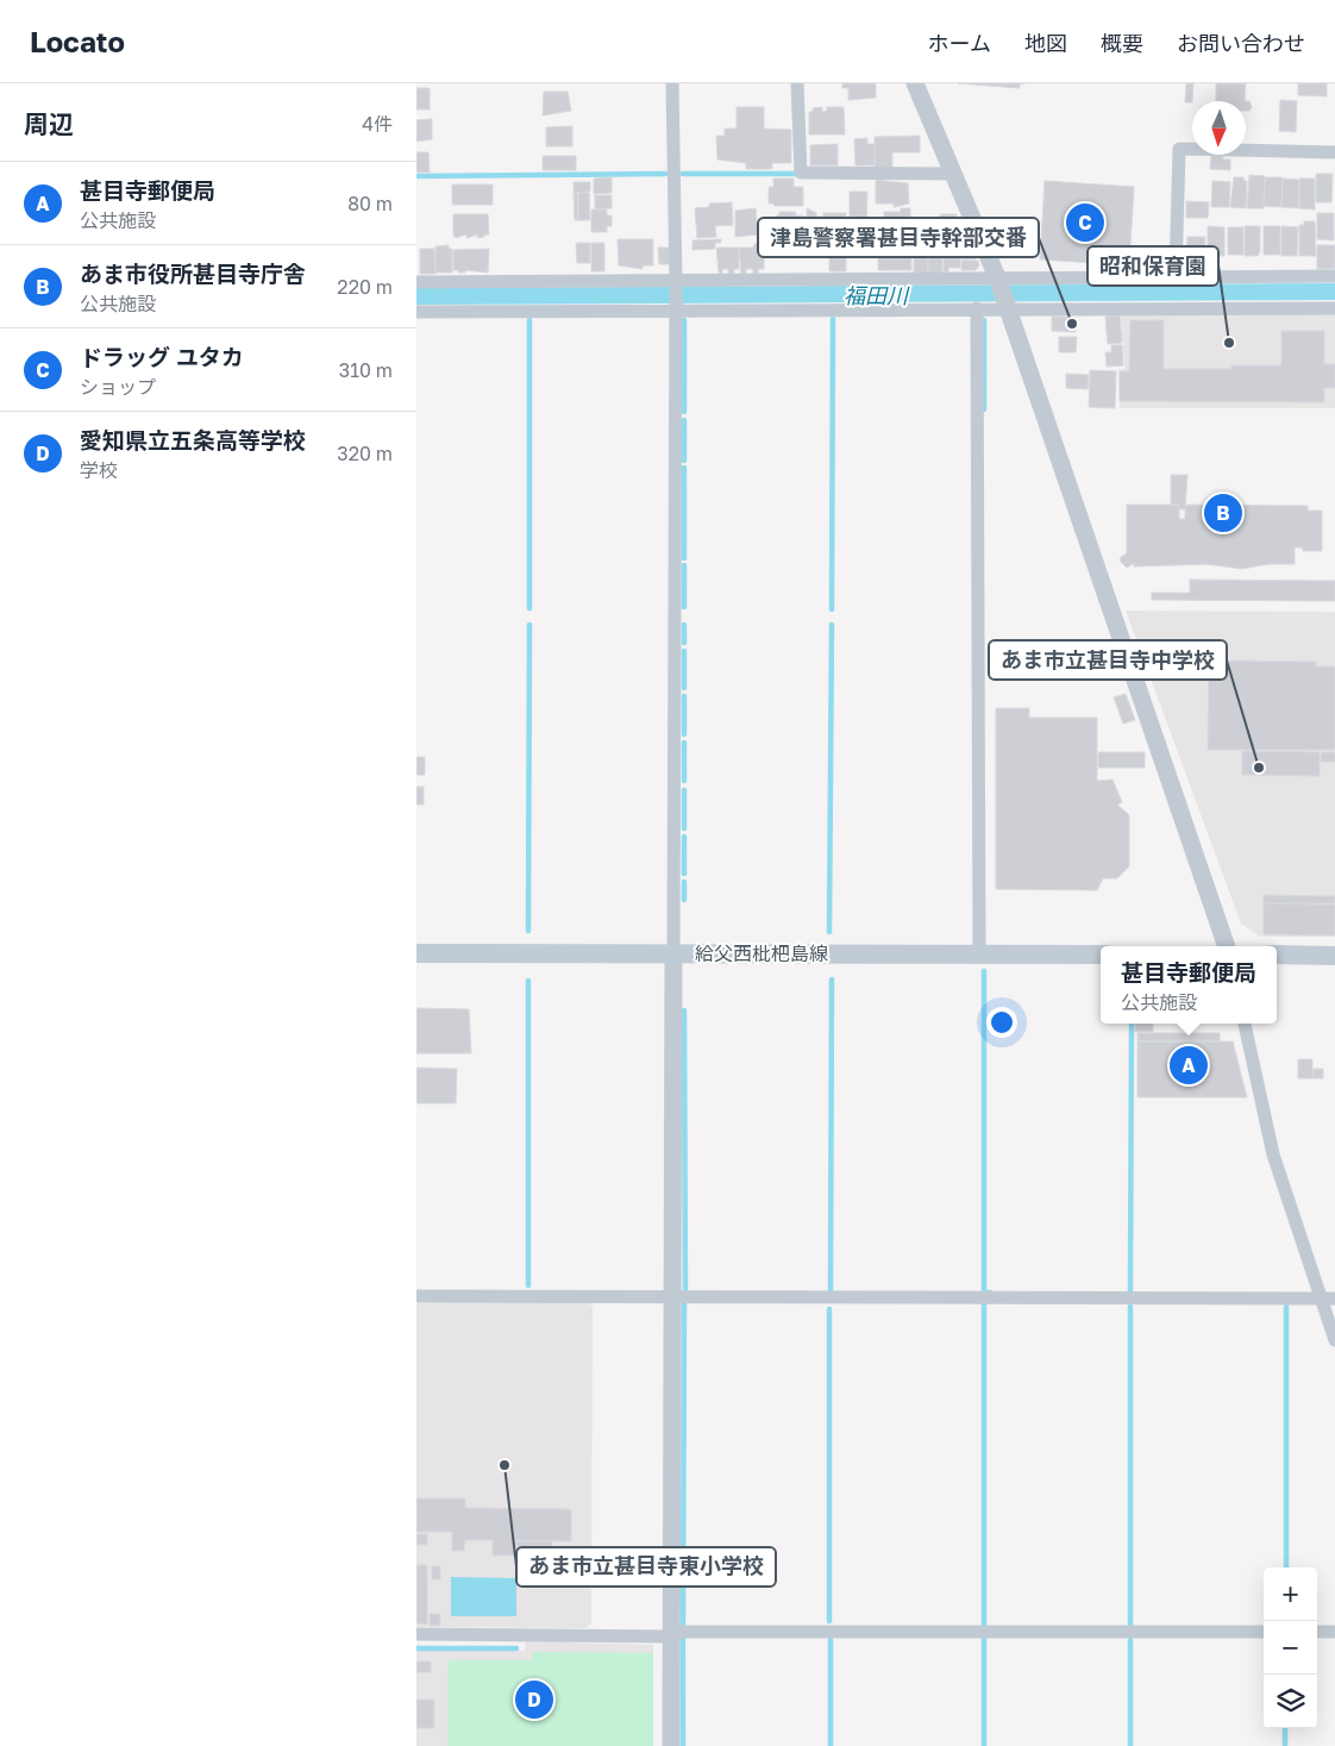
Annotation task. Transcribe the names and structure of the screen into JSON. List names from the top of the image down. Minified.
{"streets":{"main road":["給父西枇杷島線"]},"water":["福田川"],"places":["津島警察署甚目寺幹部交番","昭和保育園","あま市立甚目寺中学校","あま市立甚目寺東小学校"],"north":"bottom","page":{"header":"Locato","nav":["ホーム","地図","概要","お問い合わせ"],"heading":["周辺","4件"],"list":[{"mark":"A","name":"甚目寺郵便局","note":"公共施設","value":"80 m"},{"mark":"B","name":"あま市役所甚目寺庁舎","note":"公共施設","value":"220 m"},{"mark":"C","name":"ドラッグ ユタカ","note":"ショップ","value":"310 m"},{"mark":"D","name":"愛知県立五条高等学校","note":"学校","value":"320 m"}],"pins":["C","B","A","D"],"popup":["甚目寺郵便局","公共施設"],"map_buttons":["+","−"]}}
